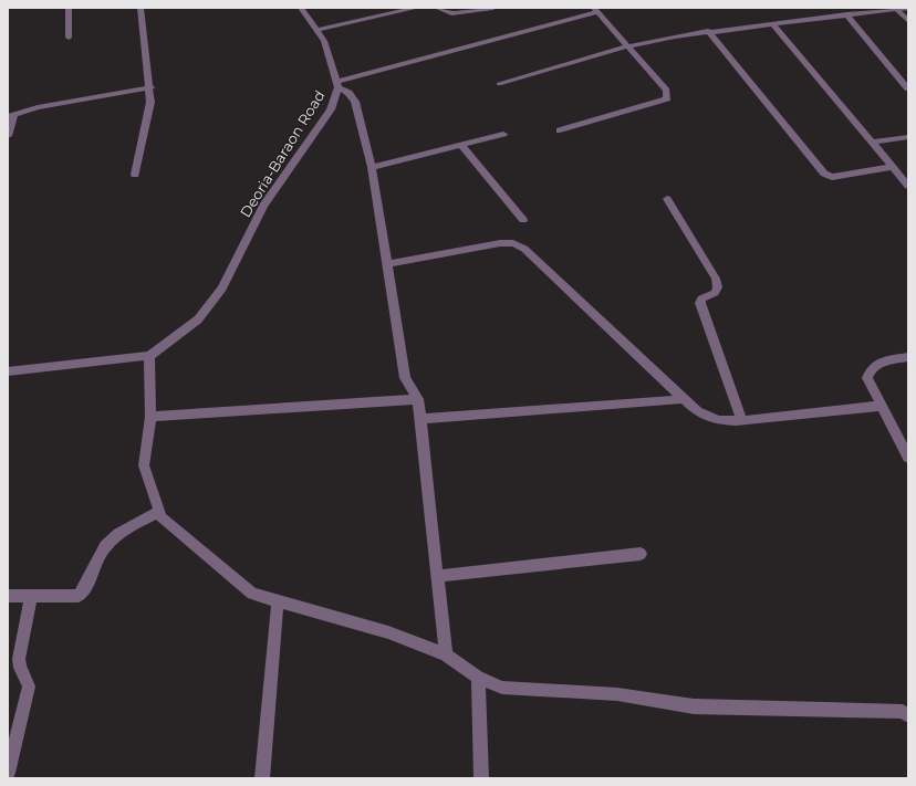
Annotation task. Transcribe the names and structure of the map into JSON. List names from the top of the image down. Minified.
{"streets":{"street":["Deoria-Baraon Road"]}}
